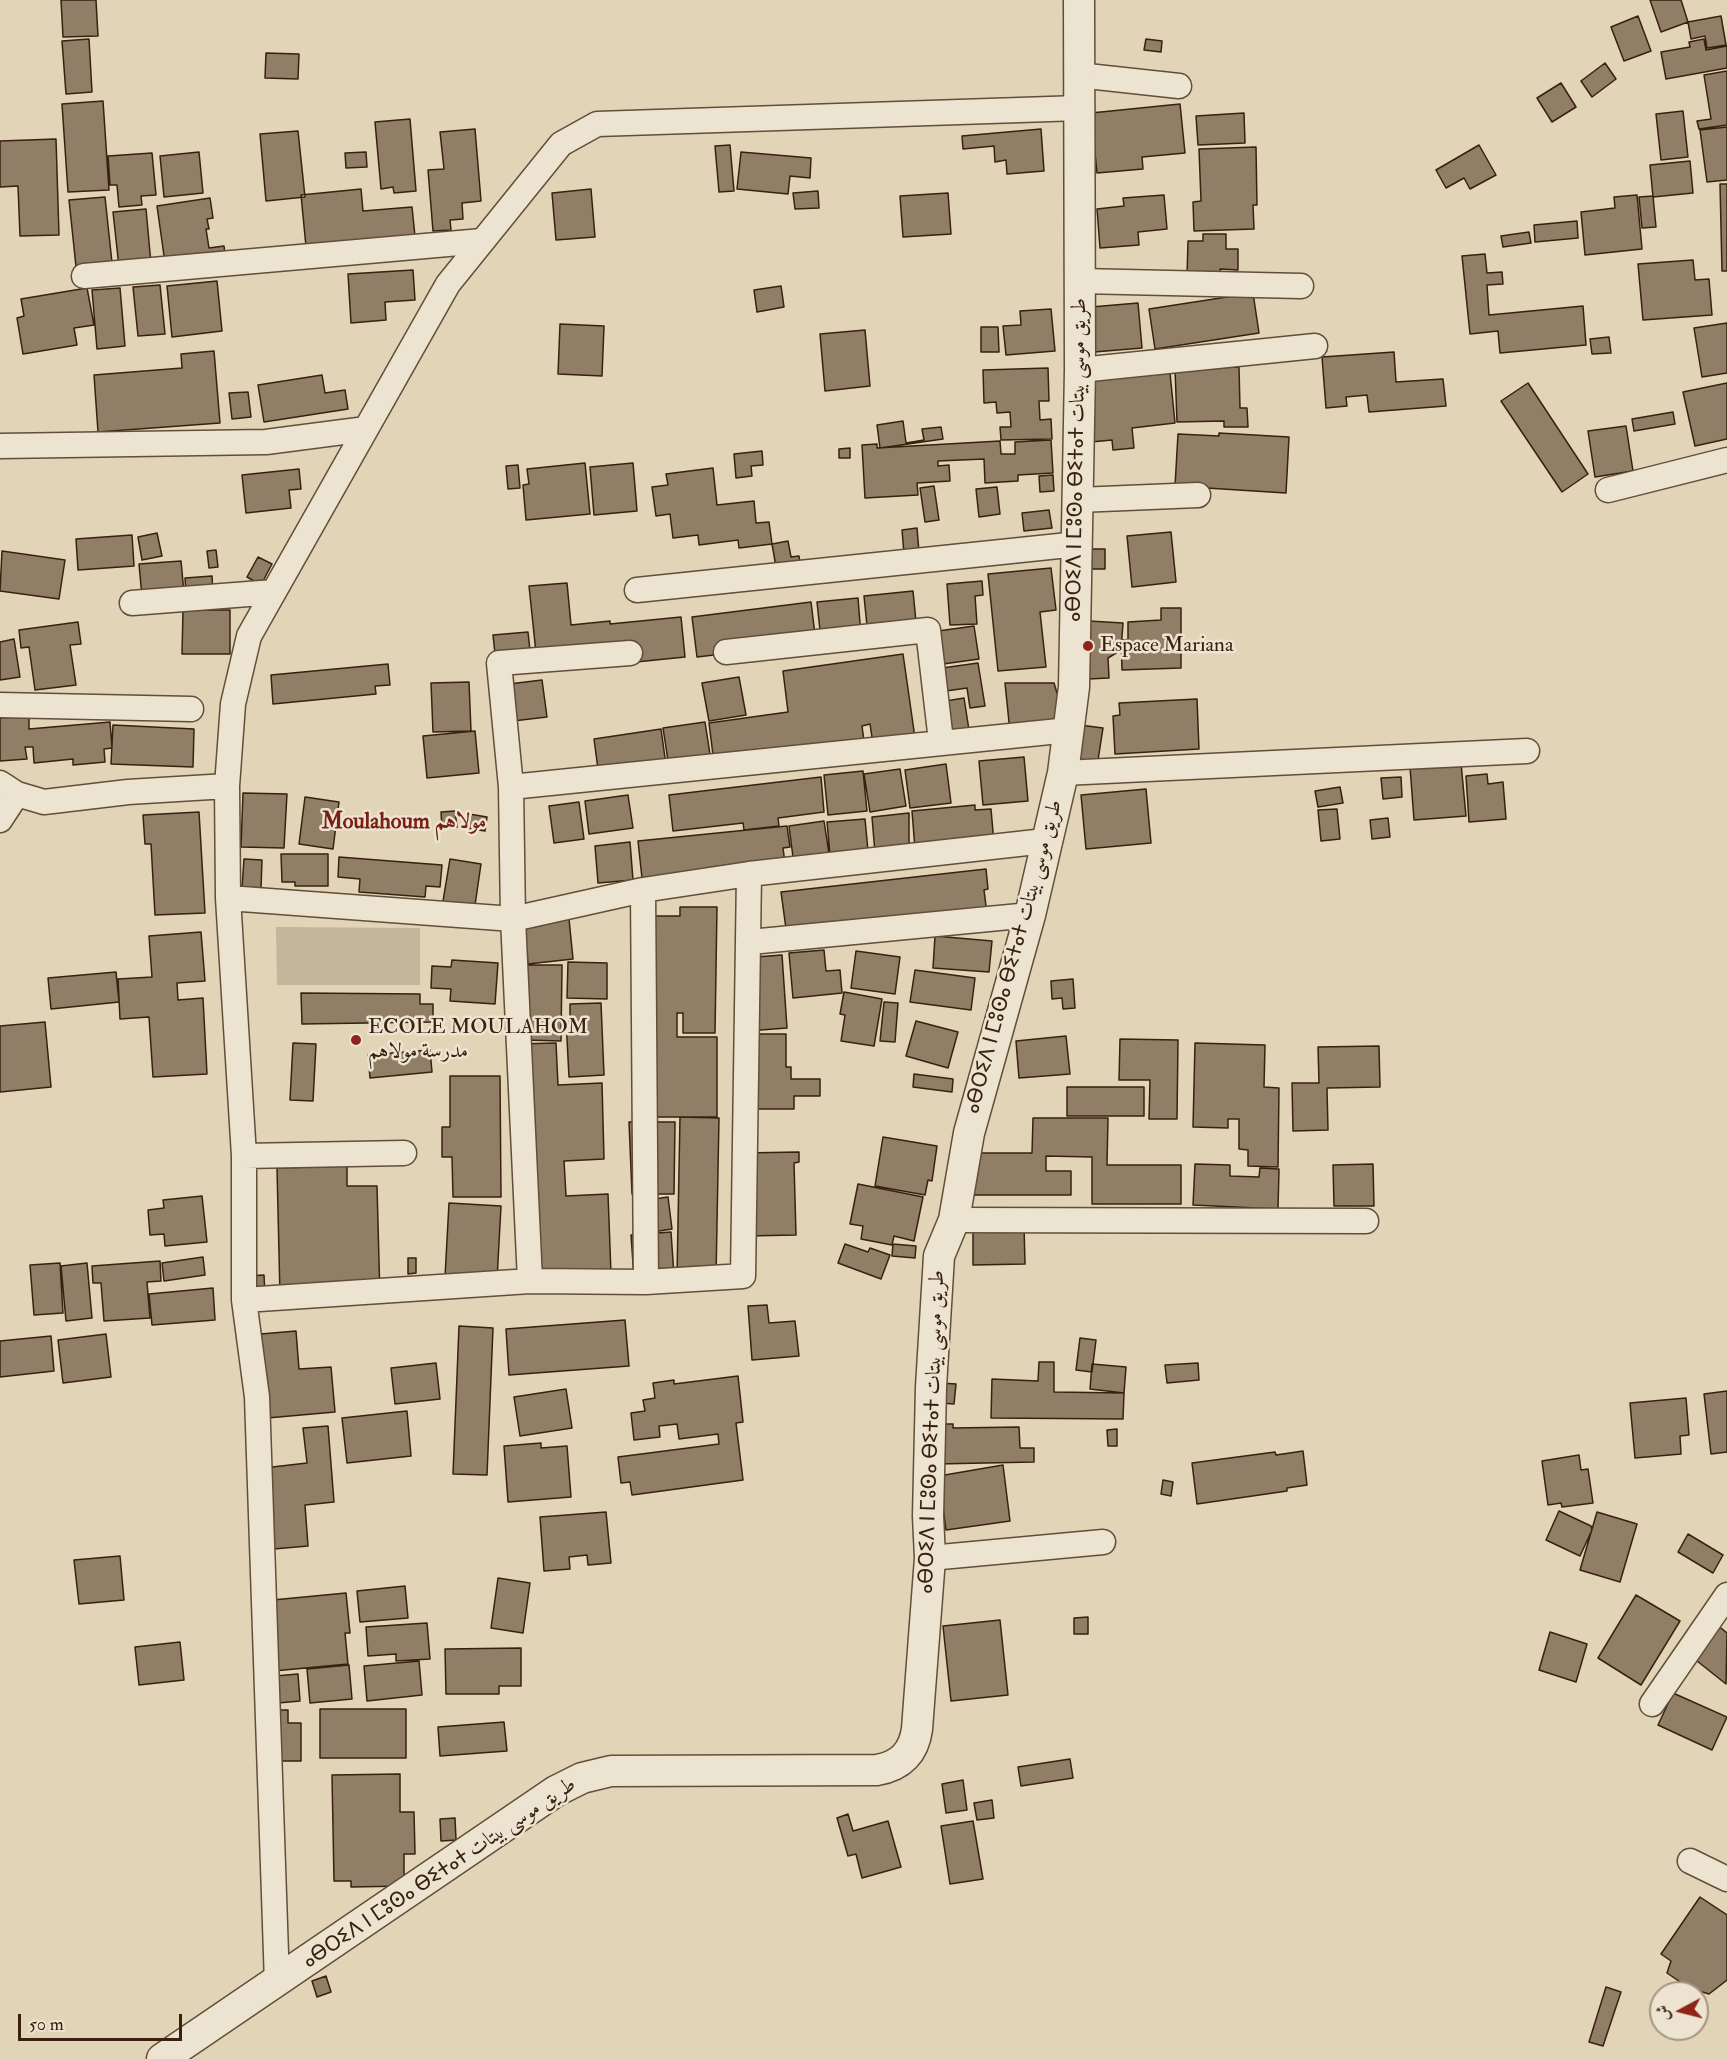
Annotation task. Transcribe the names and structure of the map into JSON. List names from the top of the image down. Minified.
{"streets":{"street":["ⴰⴱⵔⵉⴷ ⵏ ⵎⵓⵙⴰ ⴱⵉⵜⴰⵜ طريق موسى بيتات"]},"districts":["Moulahoum مولاهم"],"places":["Espace Mariana","ECOLE MOULAHOM مدرسة مولاهم"],"scale_bar":"50 m","north":"left"}
